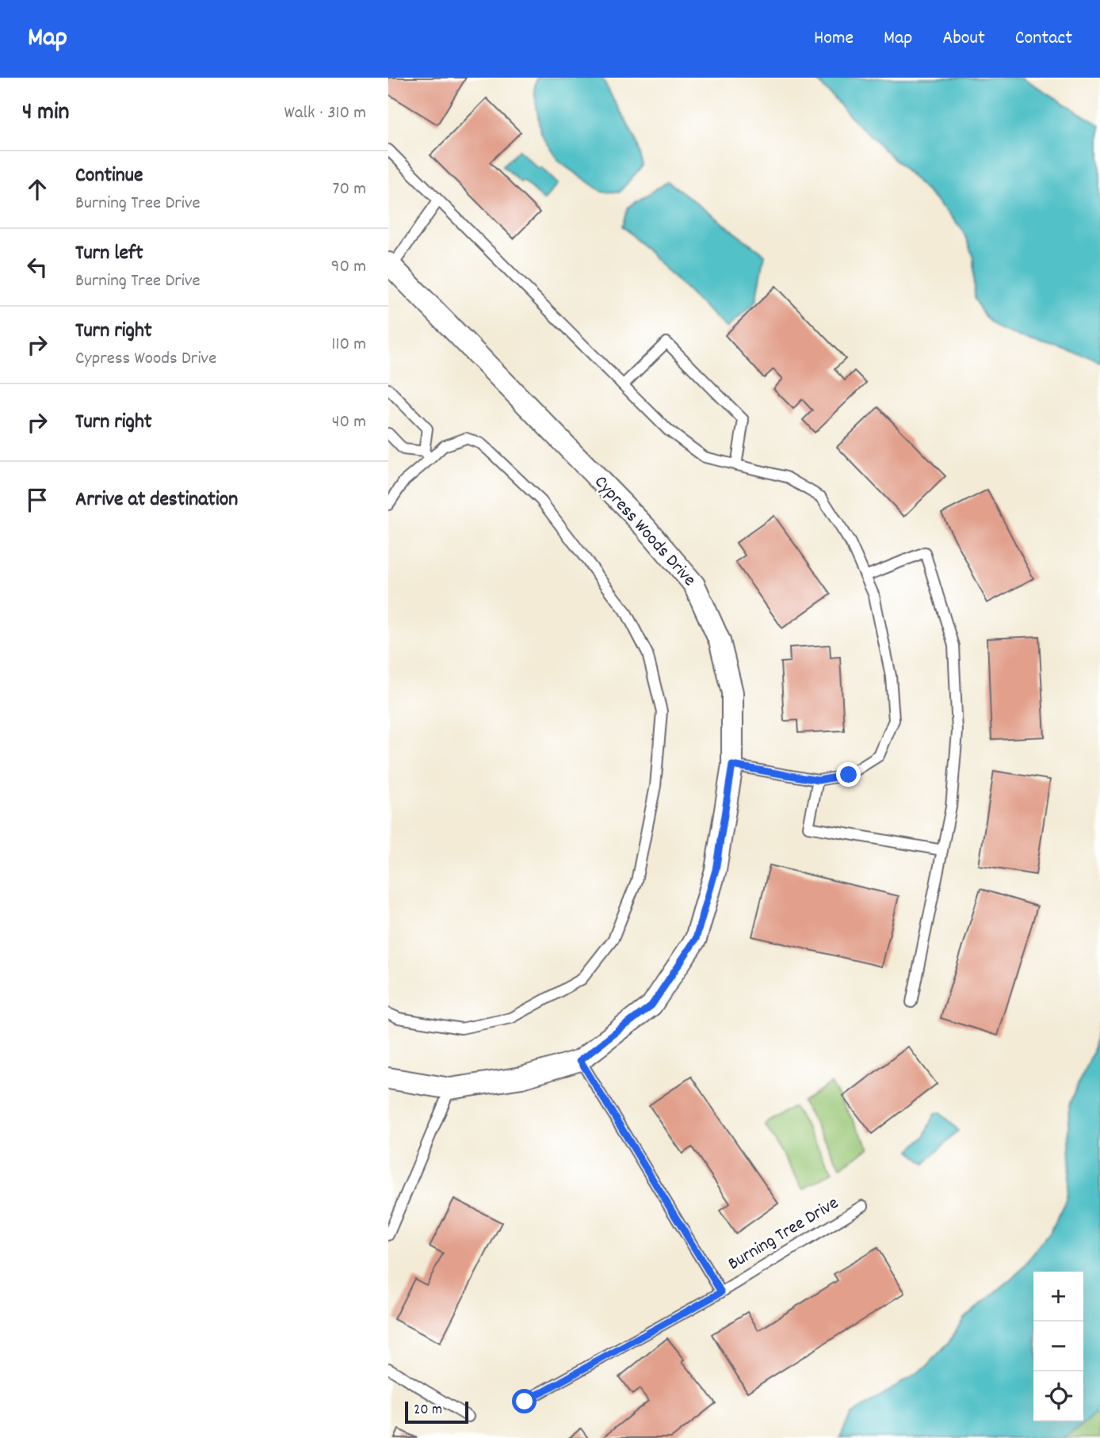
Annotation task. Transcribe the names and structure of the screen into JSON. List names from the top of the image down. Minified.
{"streets":{"street":["Cypress Woods Drive"],"lane":["Burning Tree Drive"]},"crossings":[["Cypress Woods Drive","Burning Tree Drive"]],"scale_bar":"20 m","page":{"header":"Map","nav":["Home","Map","About","Contact"],"heading":["4 min","Walk · 310 m"],"list":[["Continue","Burning Tree Drive","70 m"],["Turn left","Burning Tree Drive","90 m"],["Turn right","Cypress Woods Drive","110 m"],["Turn right","40 m"],"Arrive at destination"],"map_buttons":["+","−"],"scale":"20 m"}}
